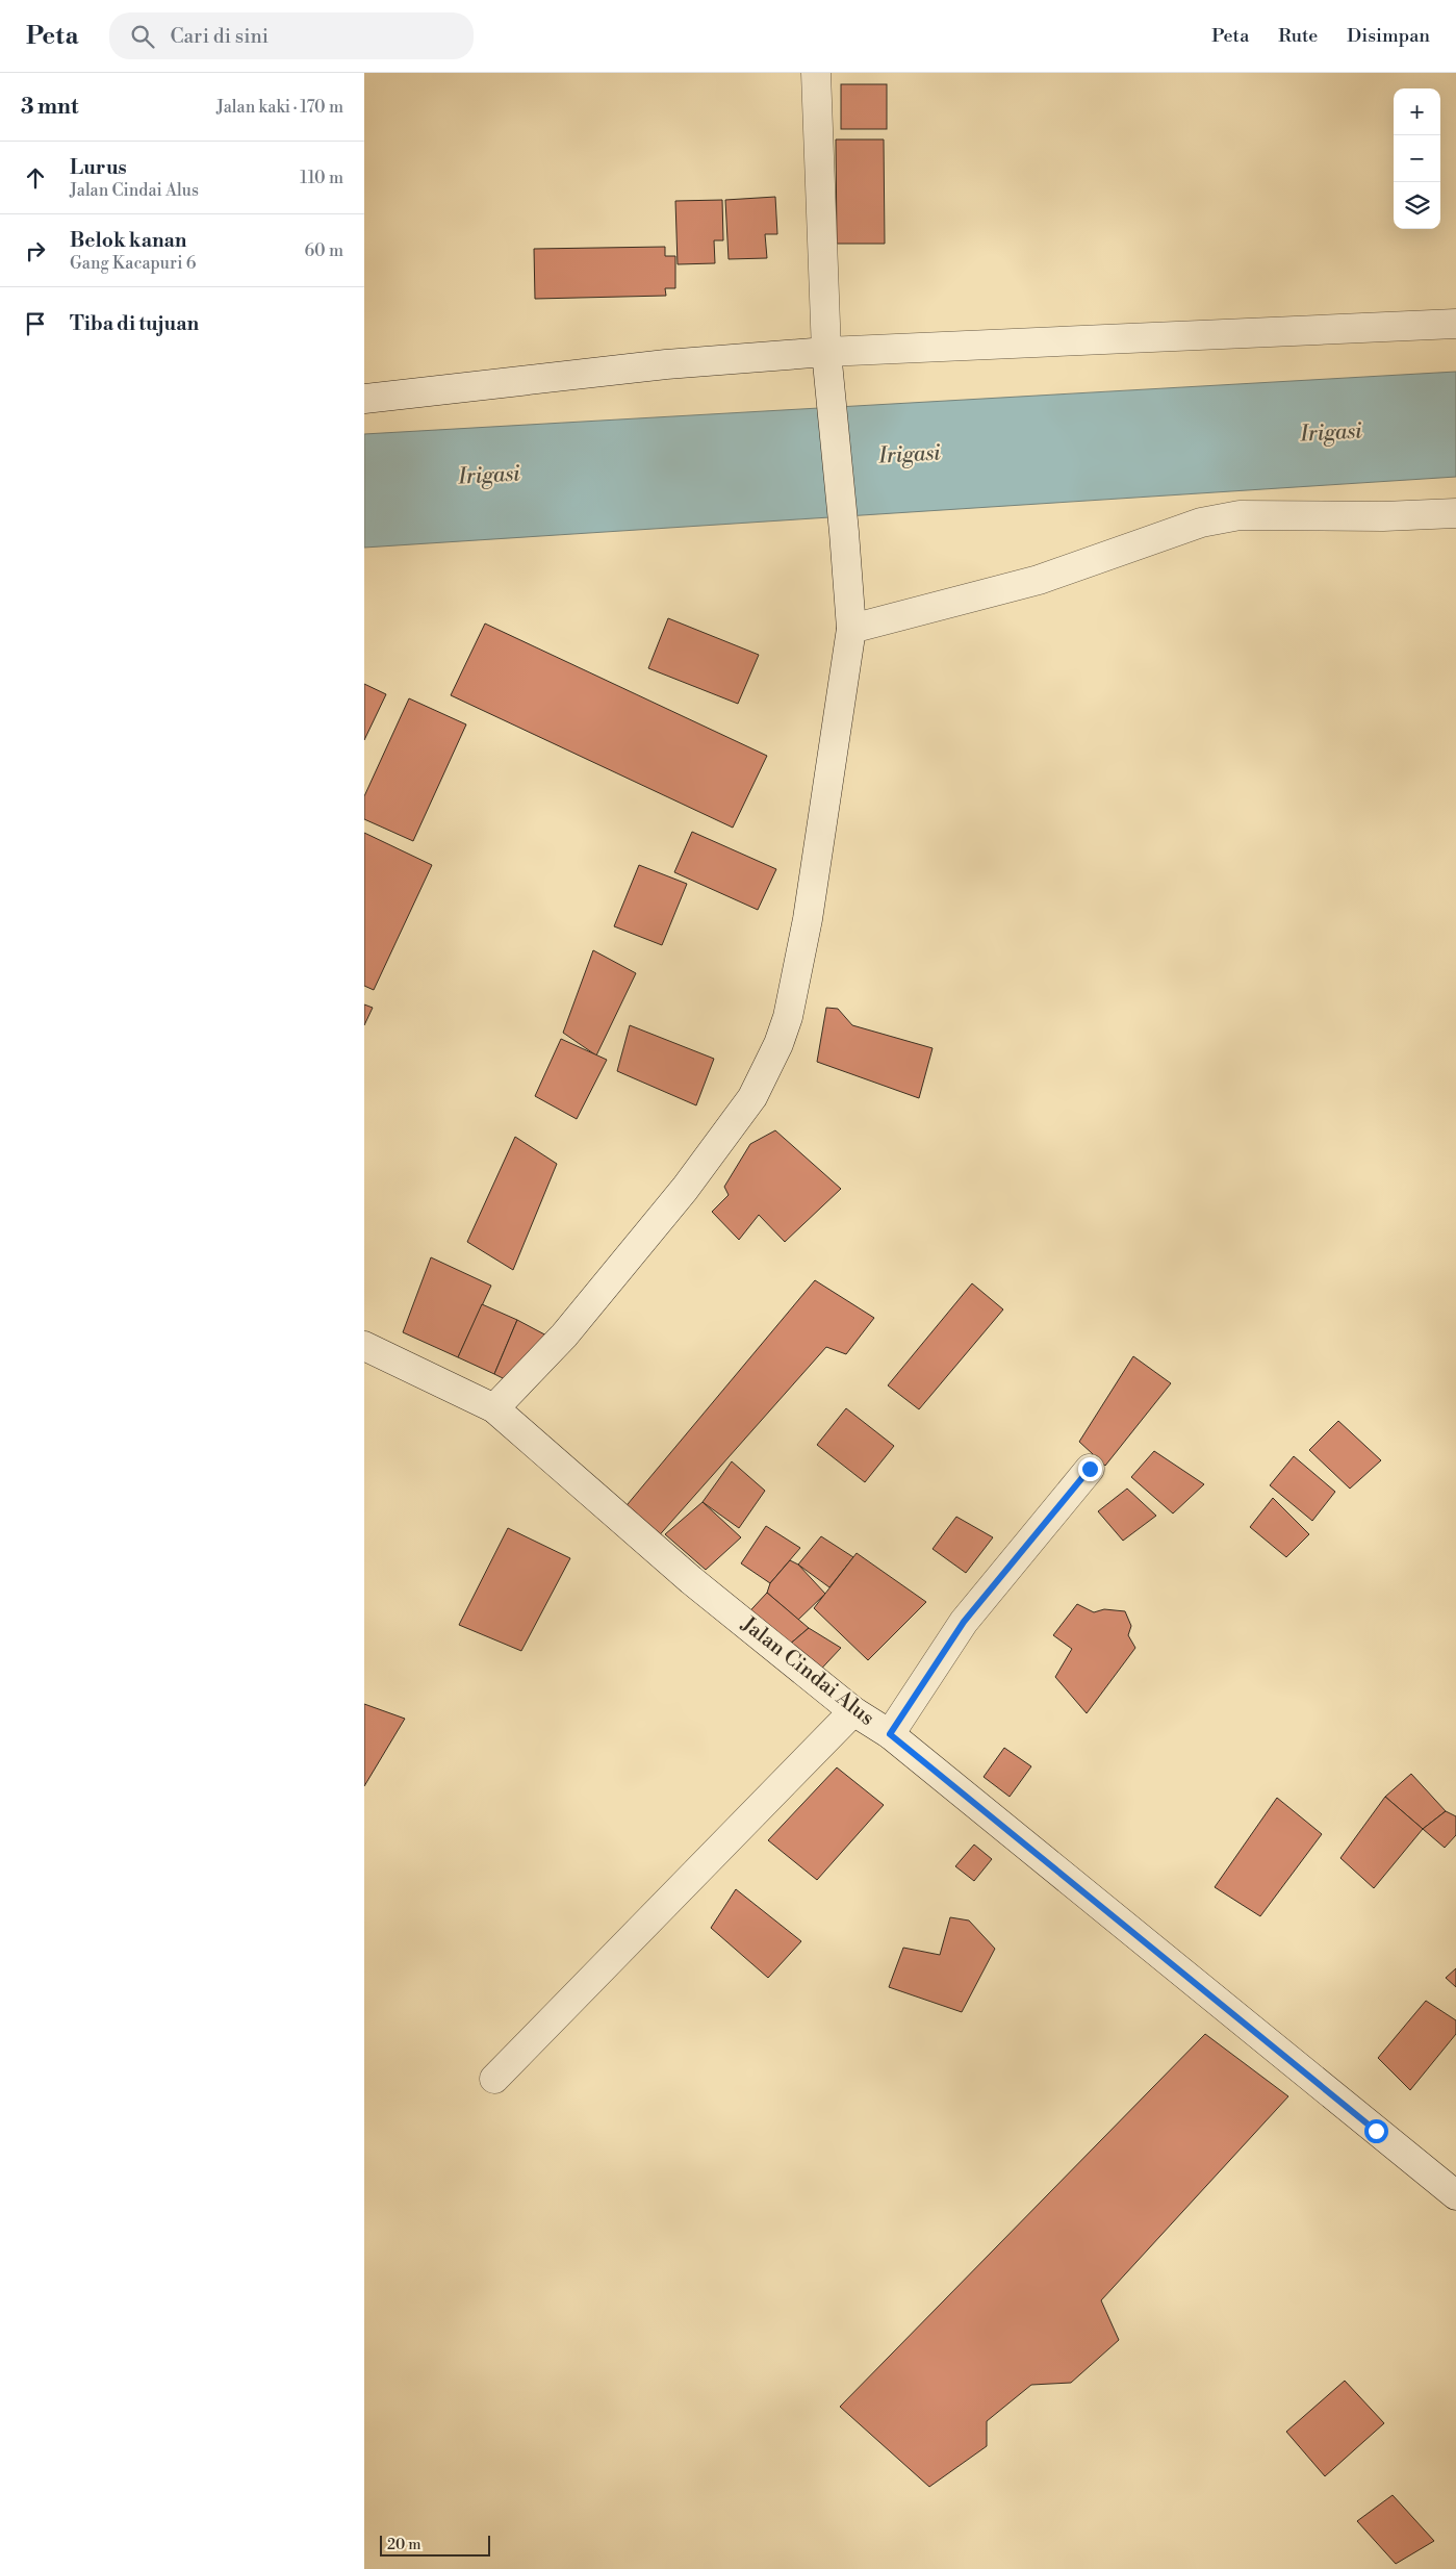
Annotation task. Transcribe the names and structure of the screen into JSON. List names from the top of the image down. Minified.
{"streets":{"street":["Jalan Cindai Alus"]},"water":["Irigasi"],"scale_bar":"20 m","page":{"header":"Peta","search":"Cari di sini","nav":["Peta","Rute","Disimpan"],"heading":["3 mnt","Jalan kaki · 170 m"],"map_buttons":["+","−"],"list":[["Lurus","Jalan Cindai Alus","110 m"],["Belok kanan","Gang Kacapuri 6","60 m"],"Tiba di tujuan"],"scale":"20 m"}}
